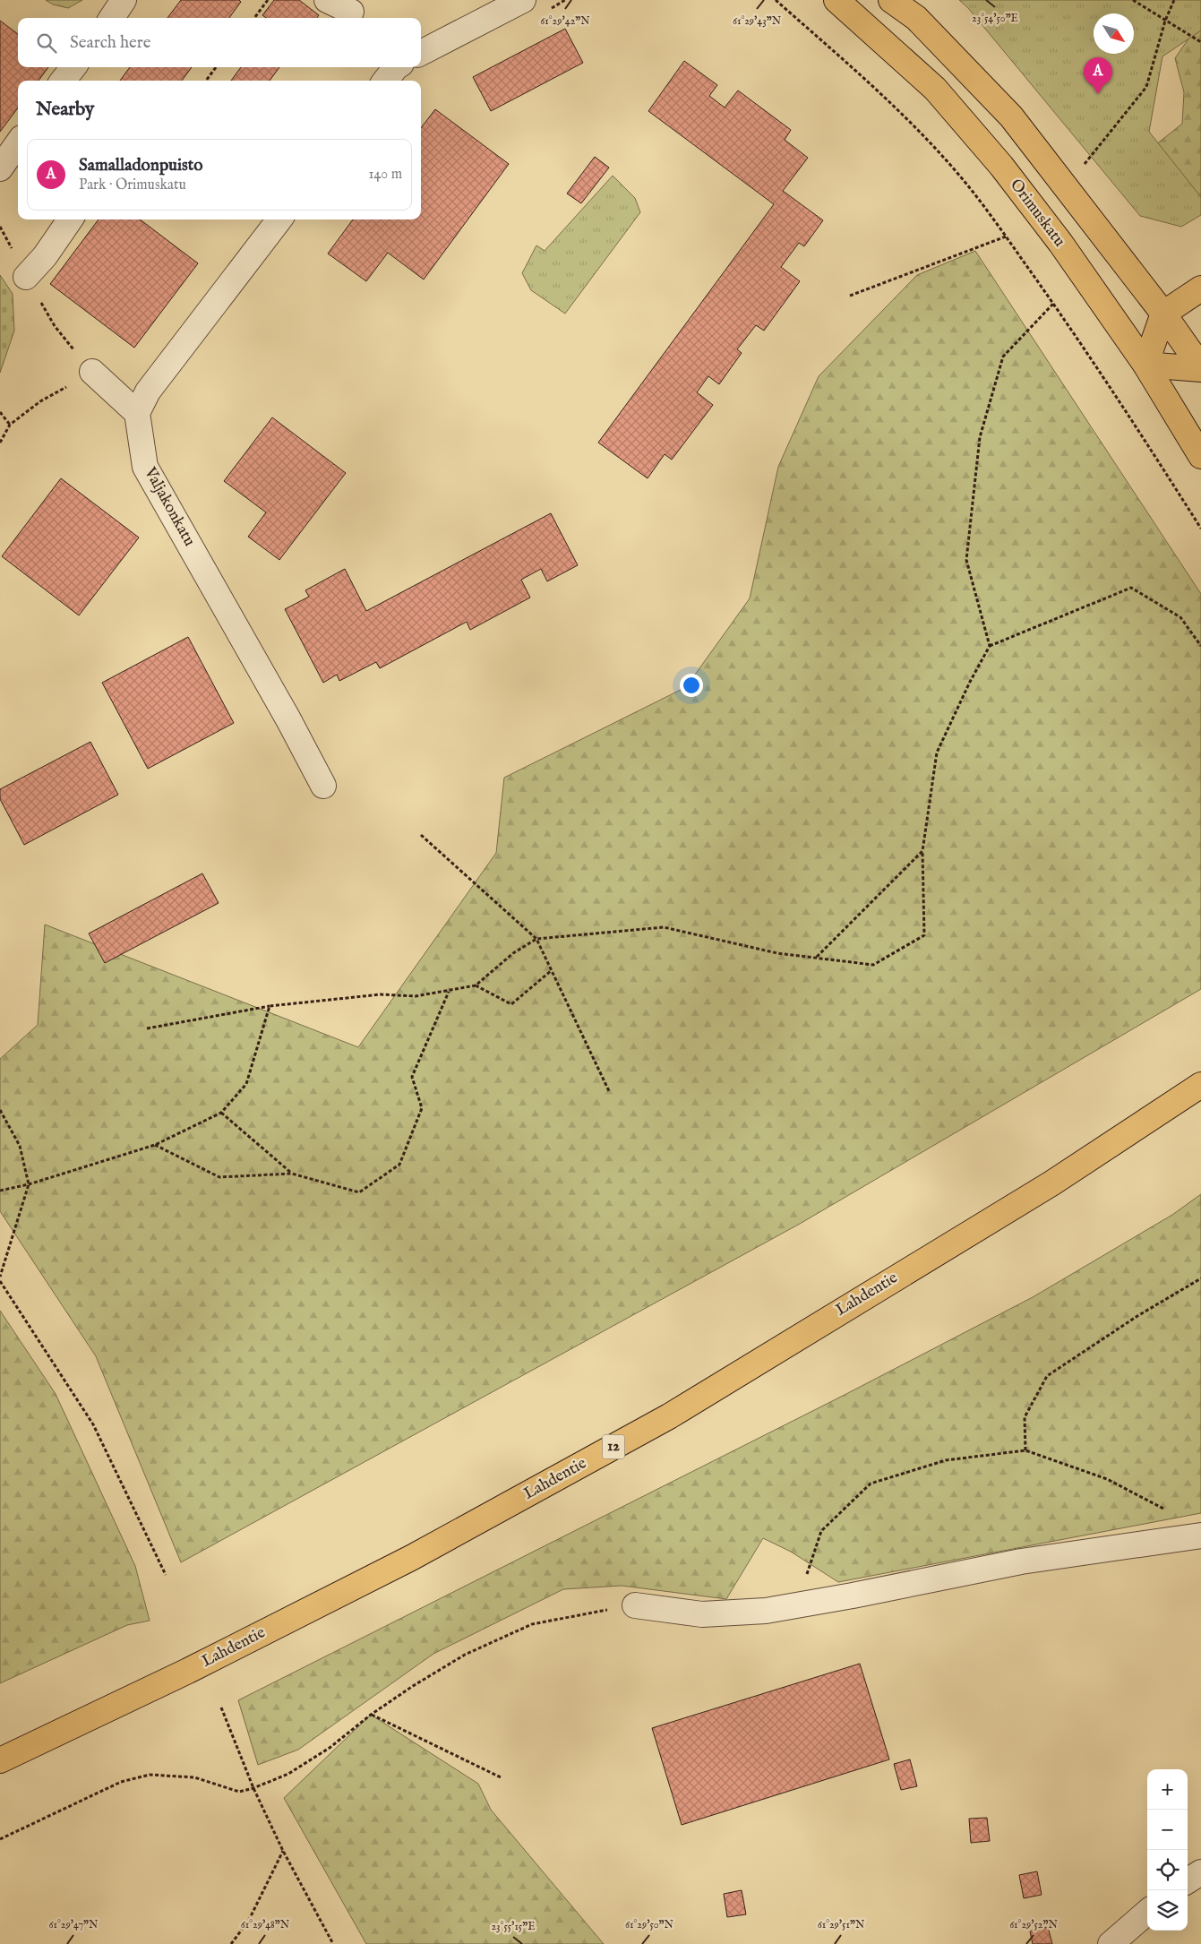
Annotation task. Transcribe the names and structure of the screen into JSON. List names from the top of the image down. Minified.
{"streets":{"main road":["Orimuskatu","Lahdentie","12"],"street":["Valjakonkatu"]},"north":"bottom right","page":{"search":"Search here","pins":"A","heading":"Nearby","list":[{"mark":"A","name":"Samalladonpuisto","note":"Park · Orimuskatu","value":"140 m"}],"map_buttons":["+","−"]},"coordinates":["23°54'50\"E","61°29'42\"N","61°29'43\"N","61°29'47\"N","61°29'48\"N","61°29'50\"N","61°29'51\"N","61°29'52\"N","23°55'15\"E"]}
